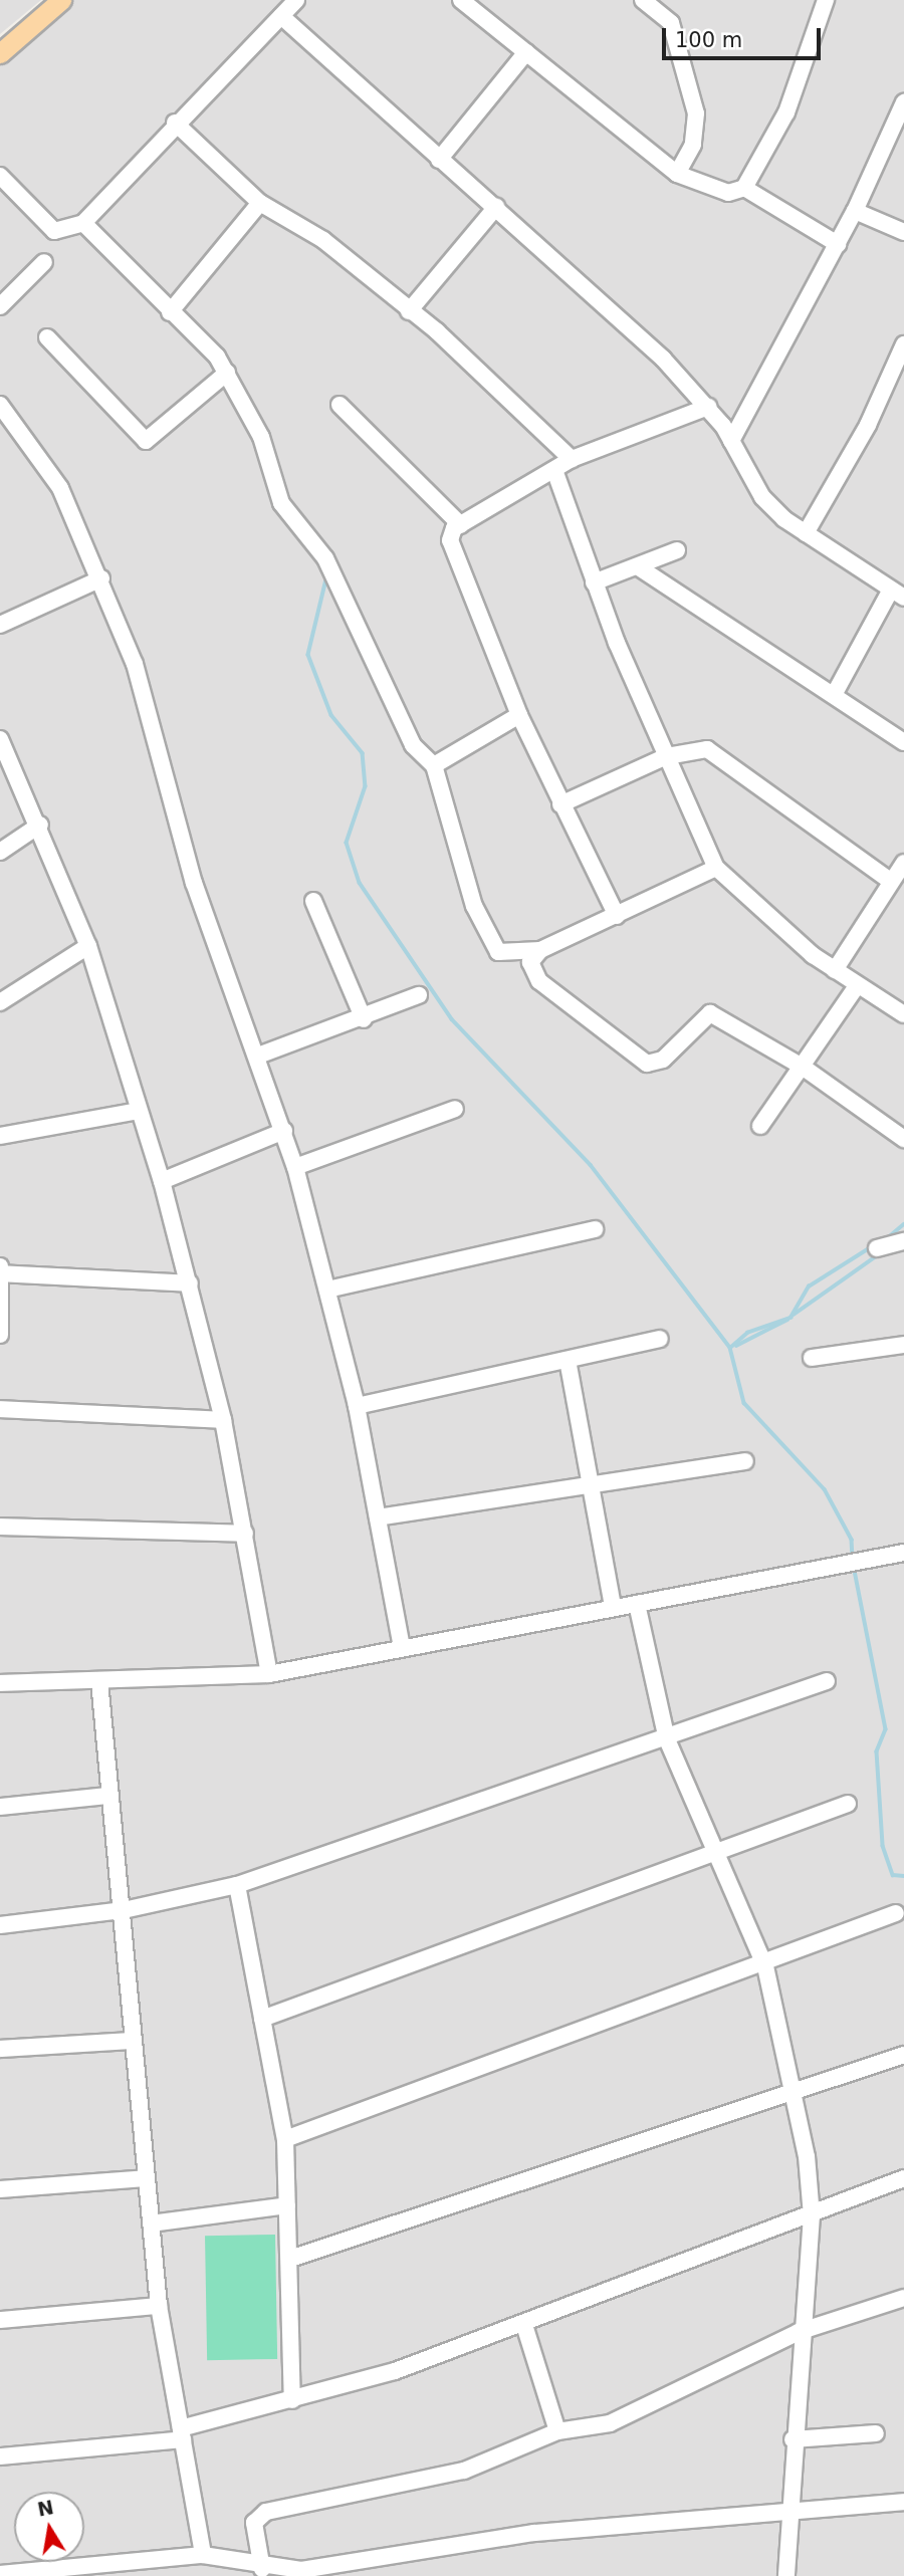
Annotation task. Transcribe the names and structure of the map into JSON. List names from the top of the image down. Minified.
{"scale_bar":"100 m","north":"top"}
